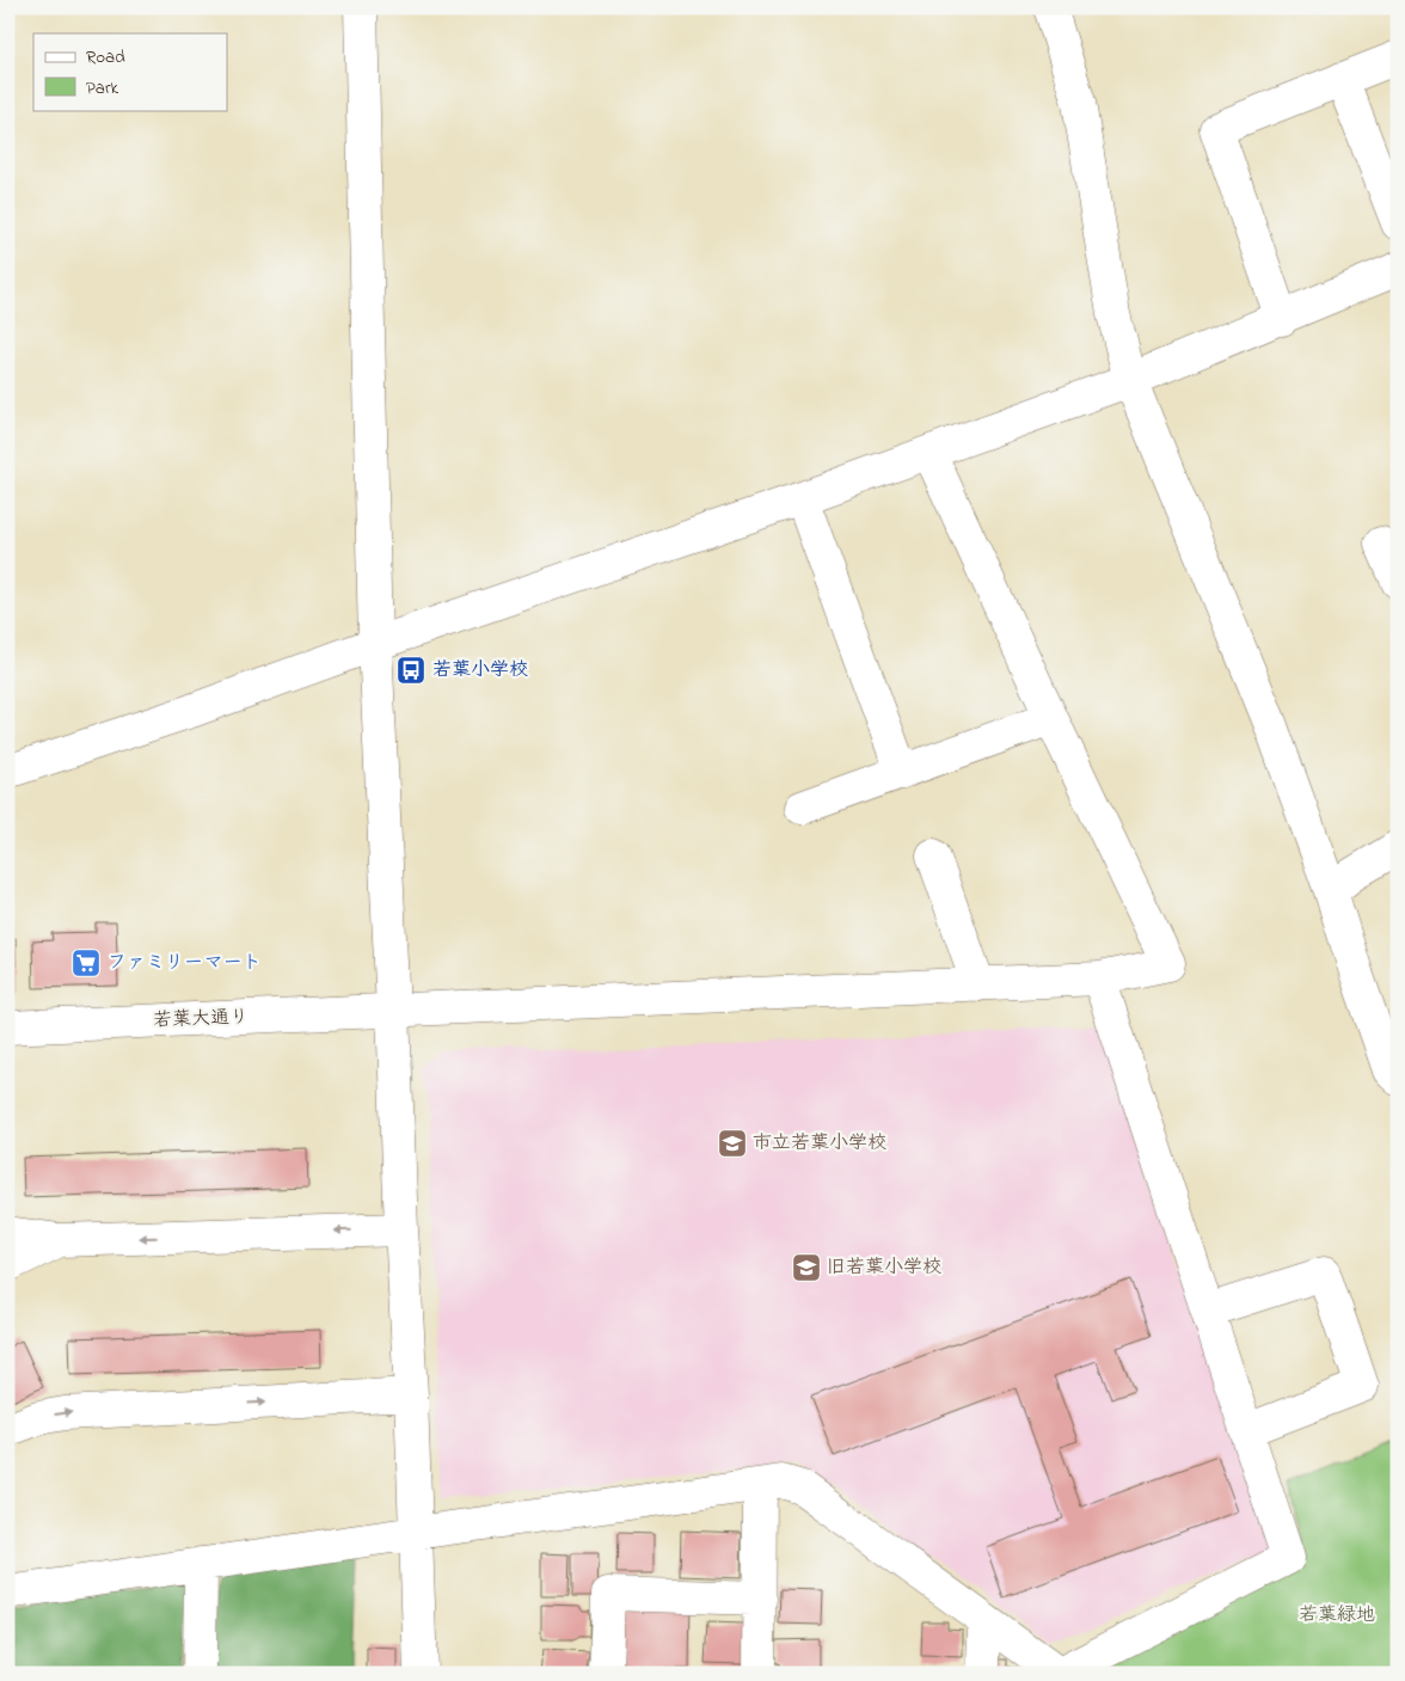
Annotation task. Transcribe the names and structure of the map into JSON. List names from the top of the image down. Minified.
{"streets":{"street":["若葉大通り"]},"parks":["若葉緑地"],"places":{"bus stop":["若葉小学校"],"supermarket":["ファミリーマート"],"school or university":["市立若葉小学校","旧若葉小学校"]},"legend":["Road","Park"]}
